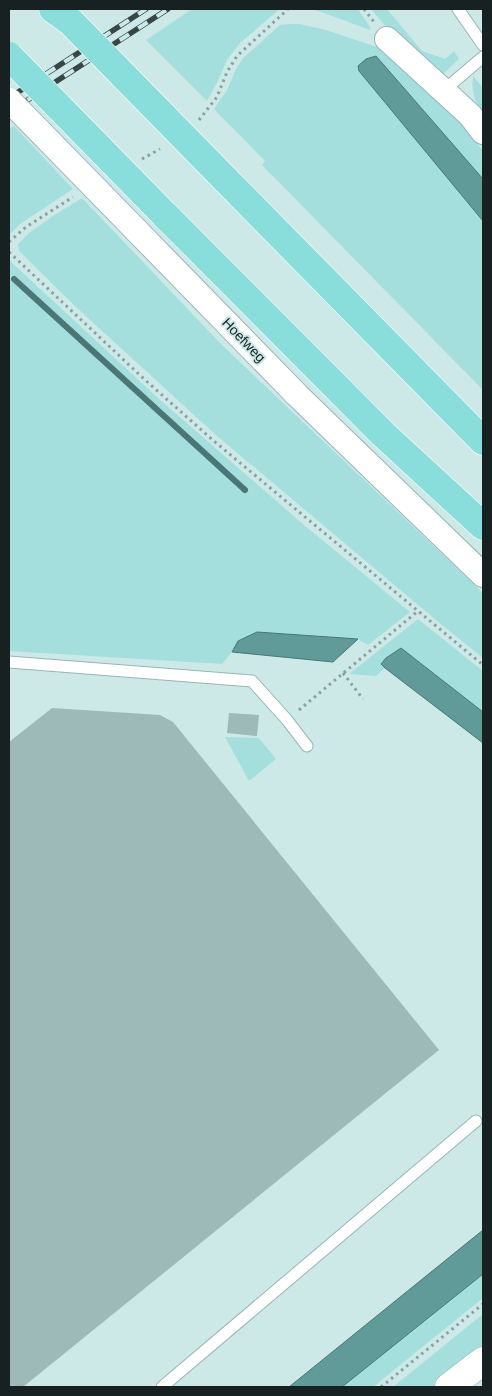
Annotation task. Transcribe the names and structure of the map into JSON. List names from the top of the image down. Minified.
{"streets":{"street":["Hoefweg"]}}
